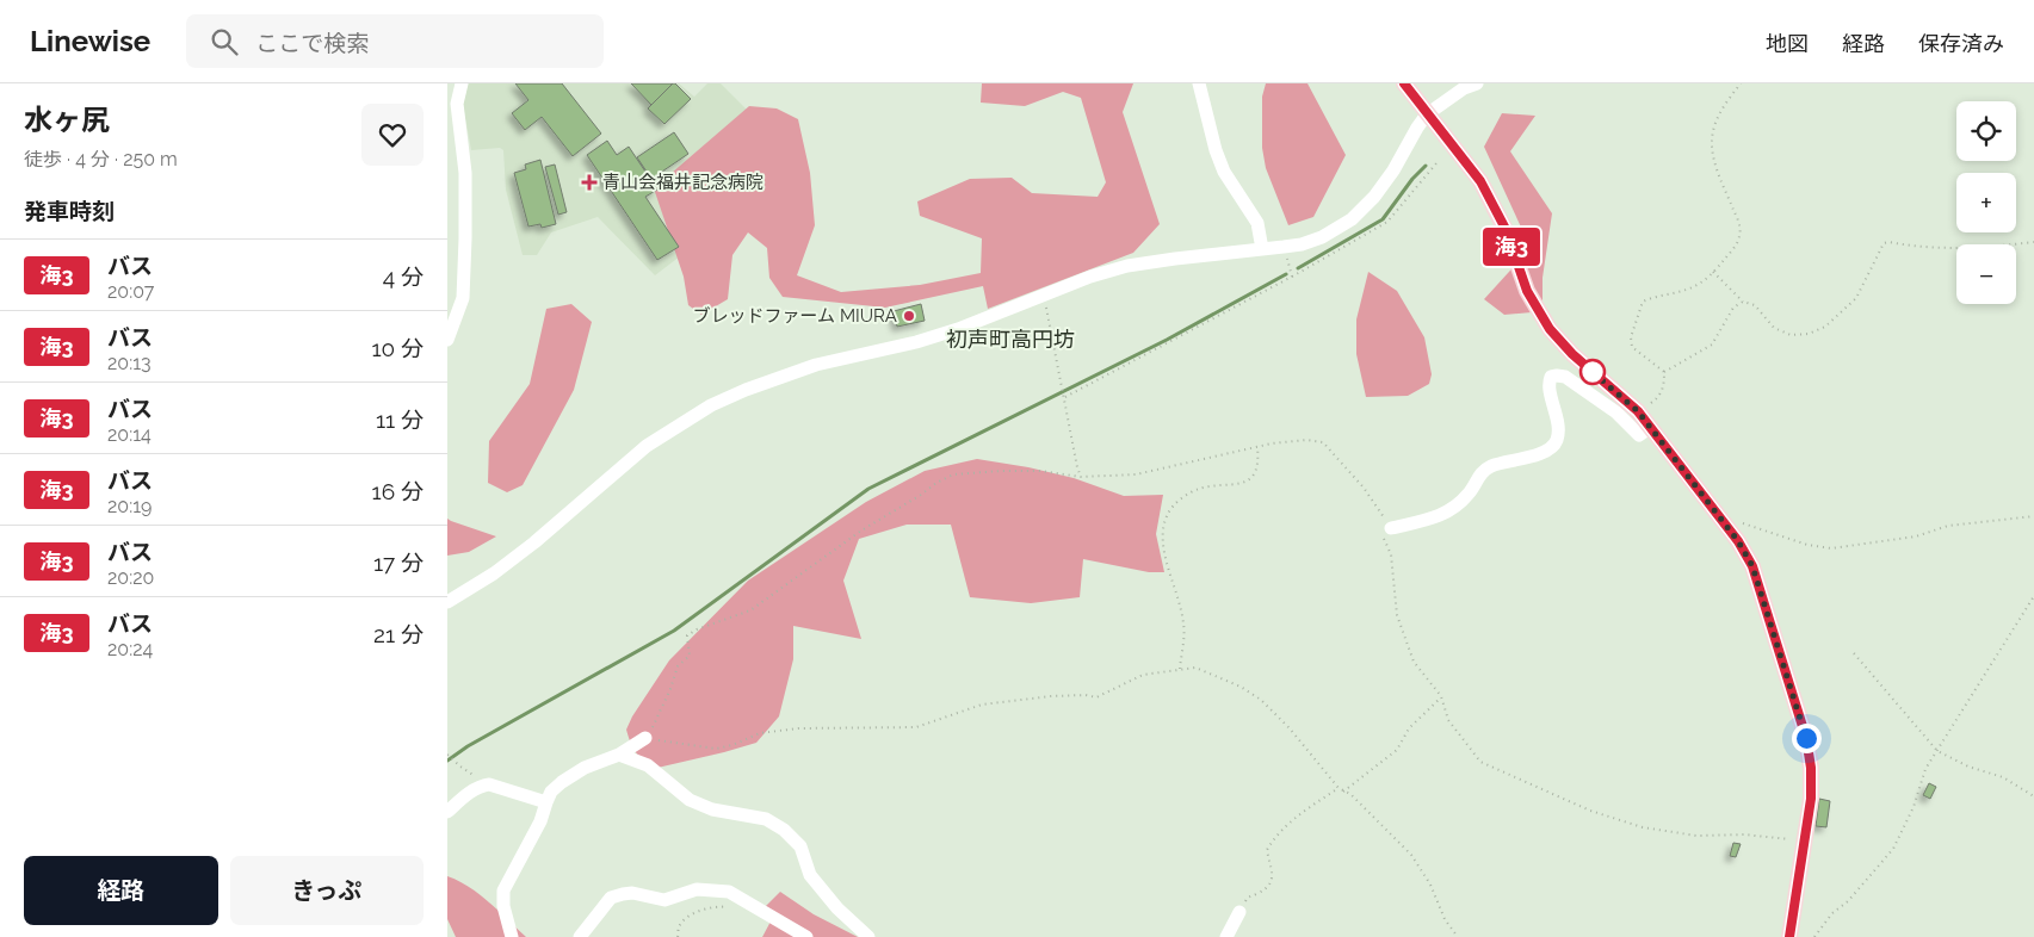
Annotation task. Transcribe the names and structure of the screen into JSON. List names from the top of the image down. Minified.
{"districts":["初声町高円坊"],"places":{"health":["青山会福井記念病院"],"other":["ブレッドファーム MIURA"]},"lines":["bus line 海3"],"page":{"header":"Linewise","search":"ここで検索","nav":["地図","経路","保存済み"],"heading":[["水ヶ尻","徒歩 · 4 分 · 250 m"],"発車時刻"],"on_map":"海3","map_buttons":["+","−"],"list":[{"mark":"海3","name":"バス","note":"20:07","value":"4 分"},{"mark":"海3","name":"バス","note":"20:13","value":"10 分"},{"mark":"海3","name":"バス","note":"20:14","value":"11 分"},{"mark":"海3","name":"バス","note":"20:19","value":"16 分"},{"mark":"海3","name":"バス","note":"20:20","value":"17 分"},{"mark":"海3","name":"バス","note":"20:24","value":"21 分"}],"buttons":["経路","きっぷ"]}}
